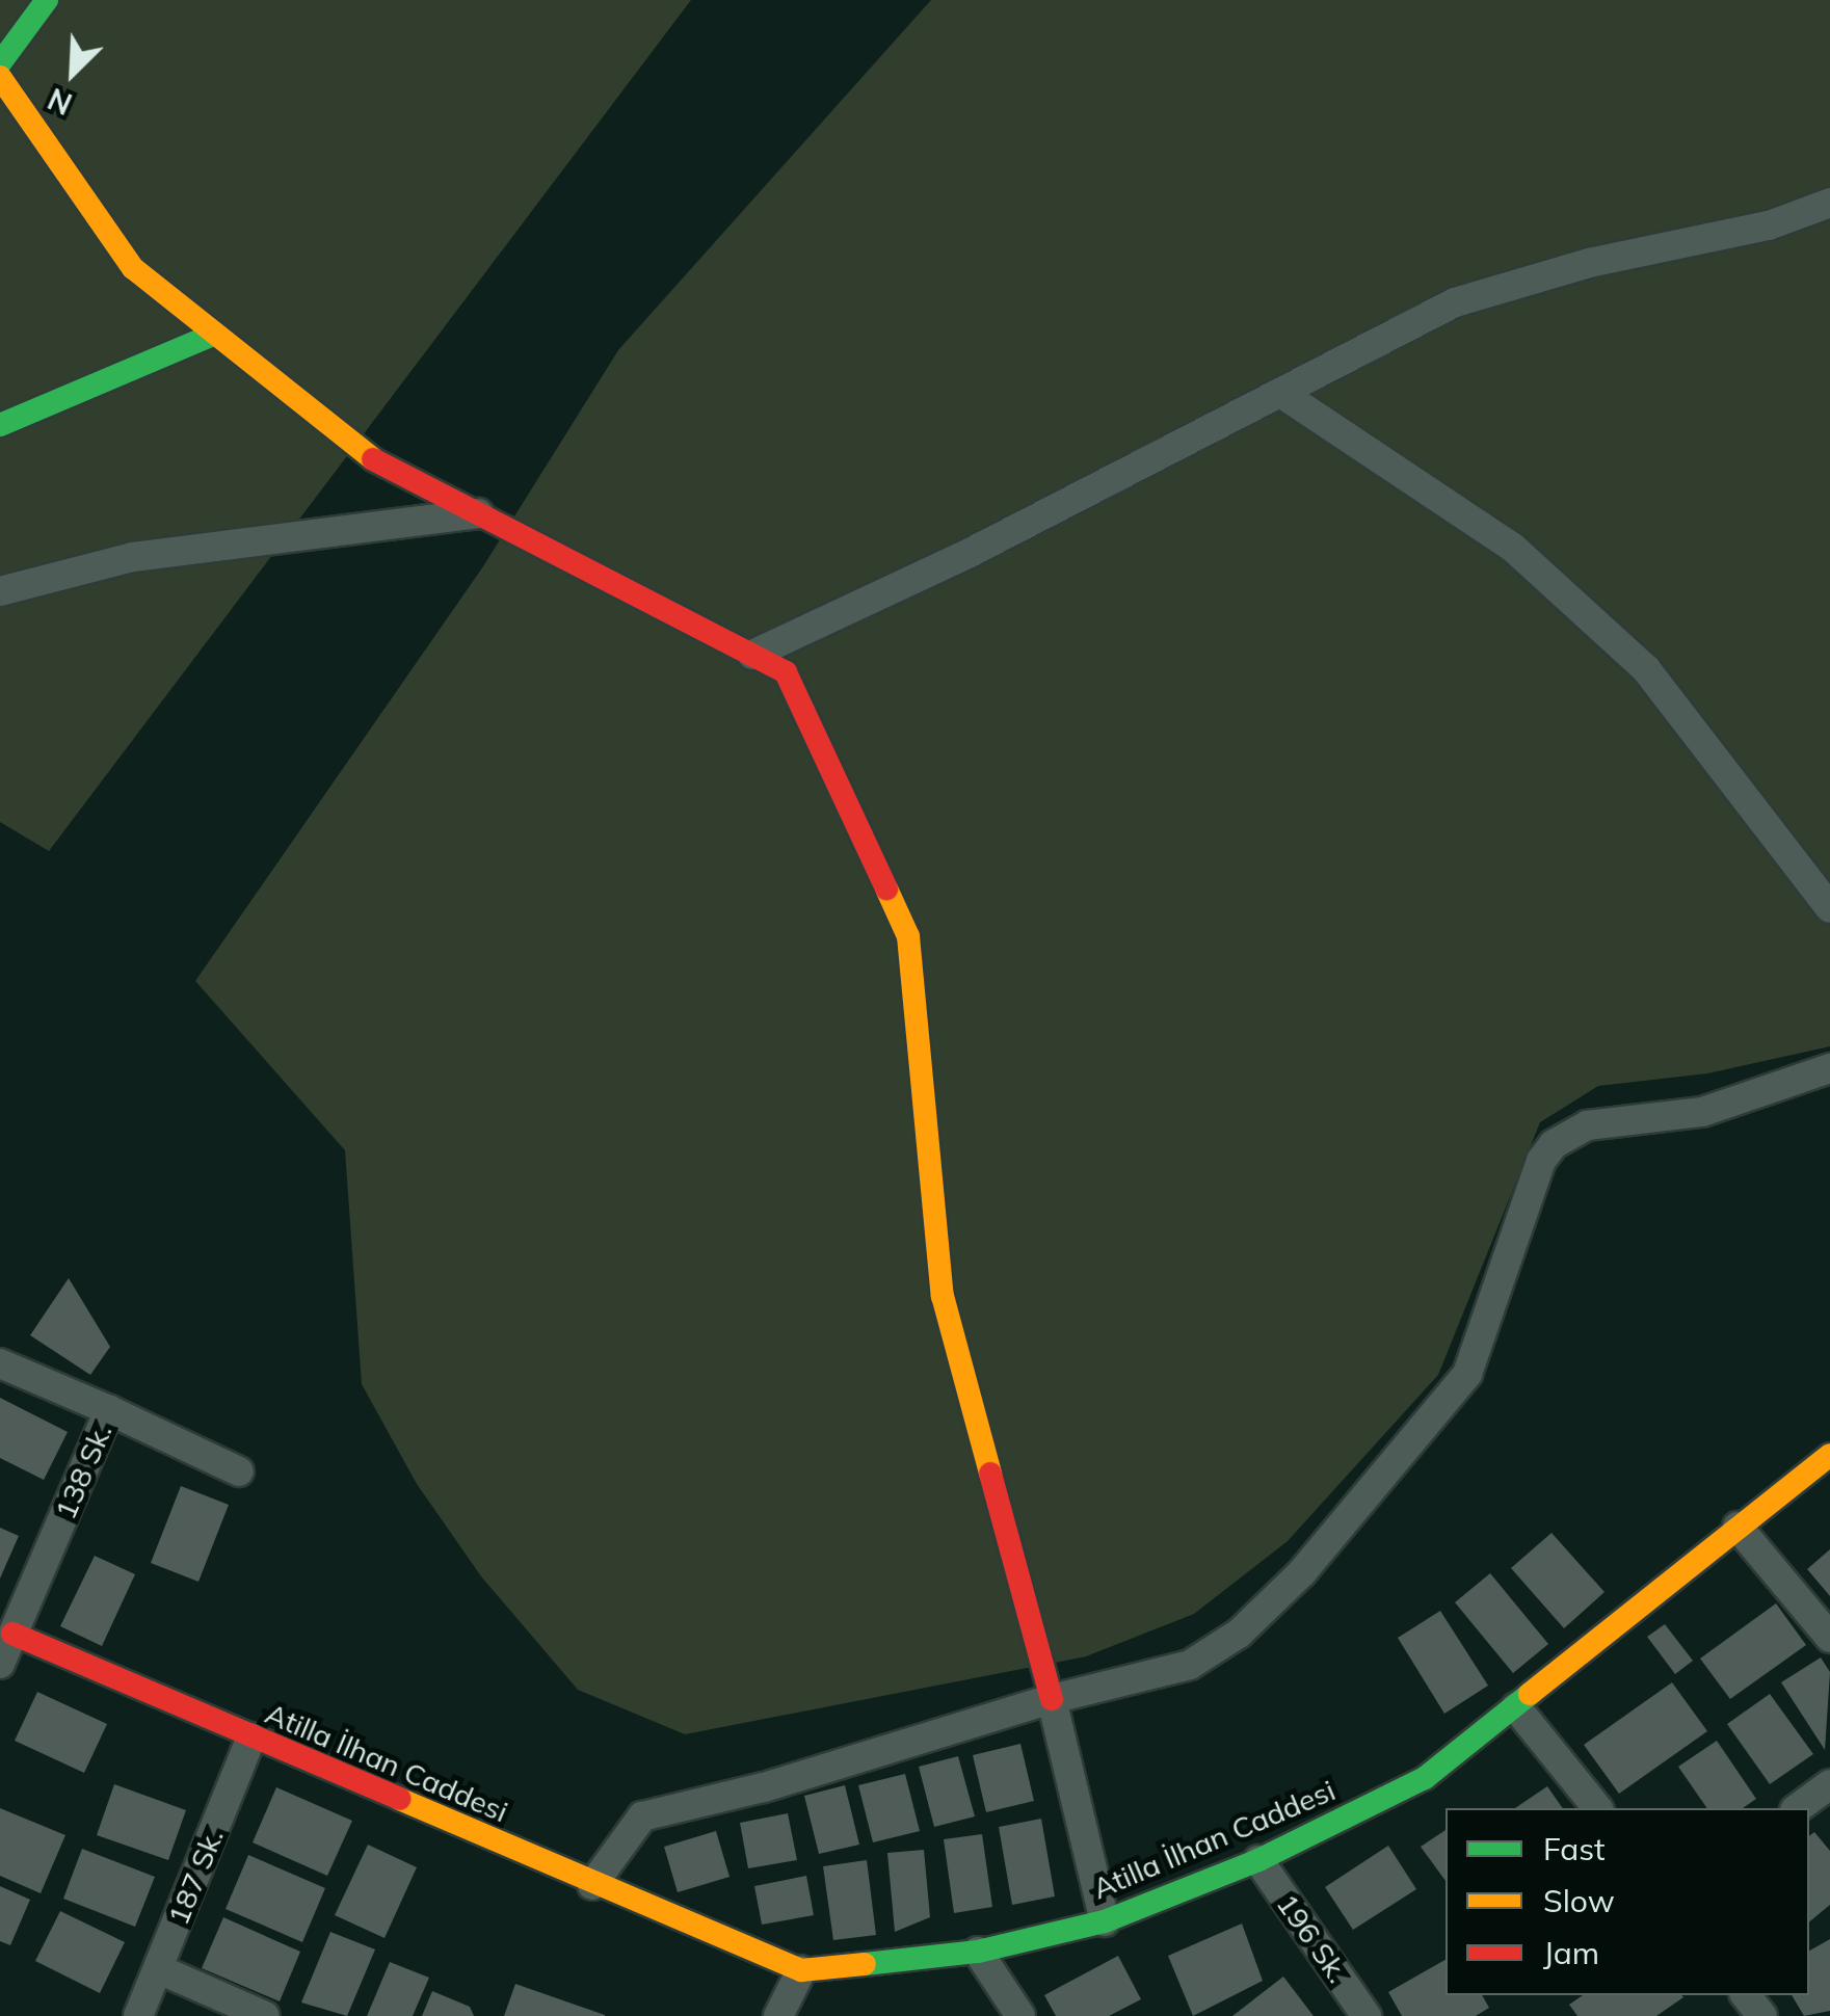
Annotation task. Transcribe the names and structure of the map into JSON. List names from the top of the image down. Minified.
{"streets":{"street":["138 Sk.","Atilla İlhan Caddesi","187 Sk.","196 Sk."]},"crossings":[["138 Sk.","Atilla İlhan Caddesi"],["Atilla İlhan Caddesi","187 Sk."],["Atilla İlhan Caddesi","196 Sk."]],"legend":["Fast","Slow","Jam"],"north":"bottom left"}
